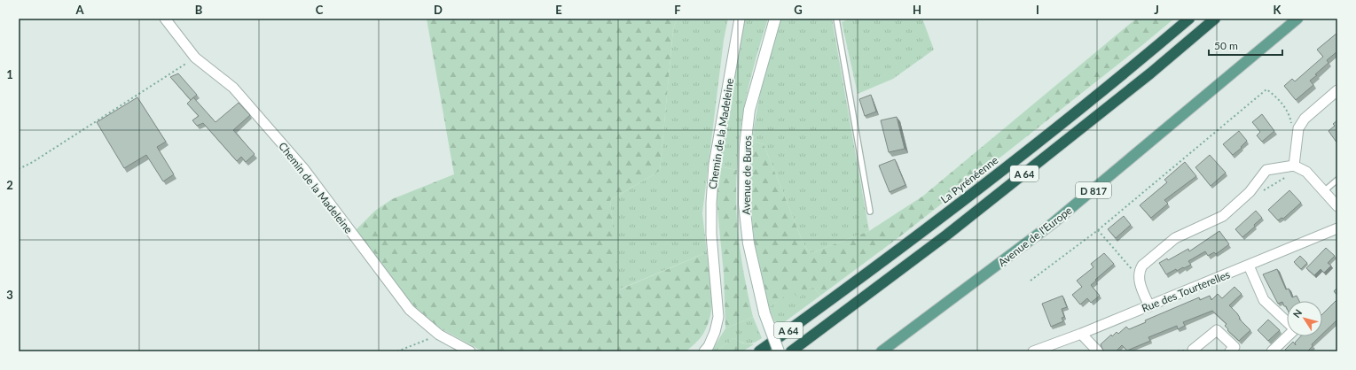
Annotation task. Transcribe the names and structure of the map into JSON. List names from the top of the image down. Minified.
{"streets":{"highway":["A 64","La Pyrénéenne"],"main road":["D 817","Avenue de l'Europe"],"street":["Chemin de la Madeleine","Avenue de Buros","Rue des Tourterelles"]},"scale_bar":"50 m","north":"top left","grid":{"columns":["A","B","C","D","E","F","G","H","I","J","K"],"rows":["1","2","3"]}}
